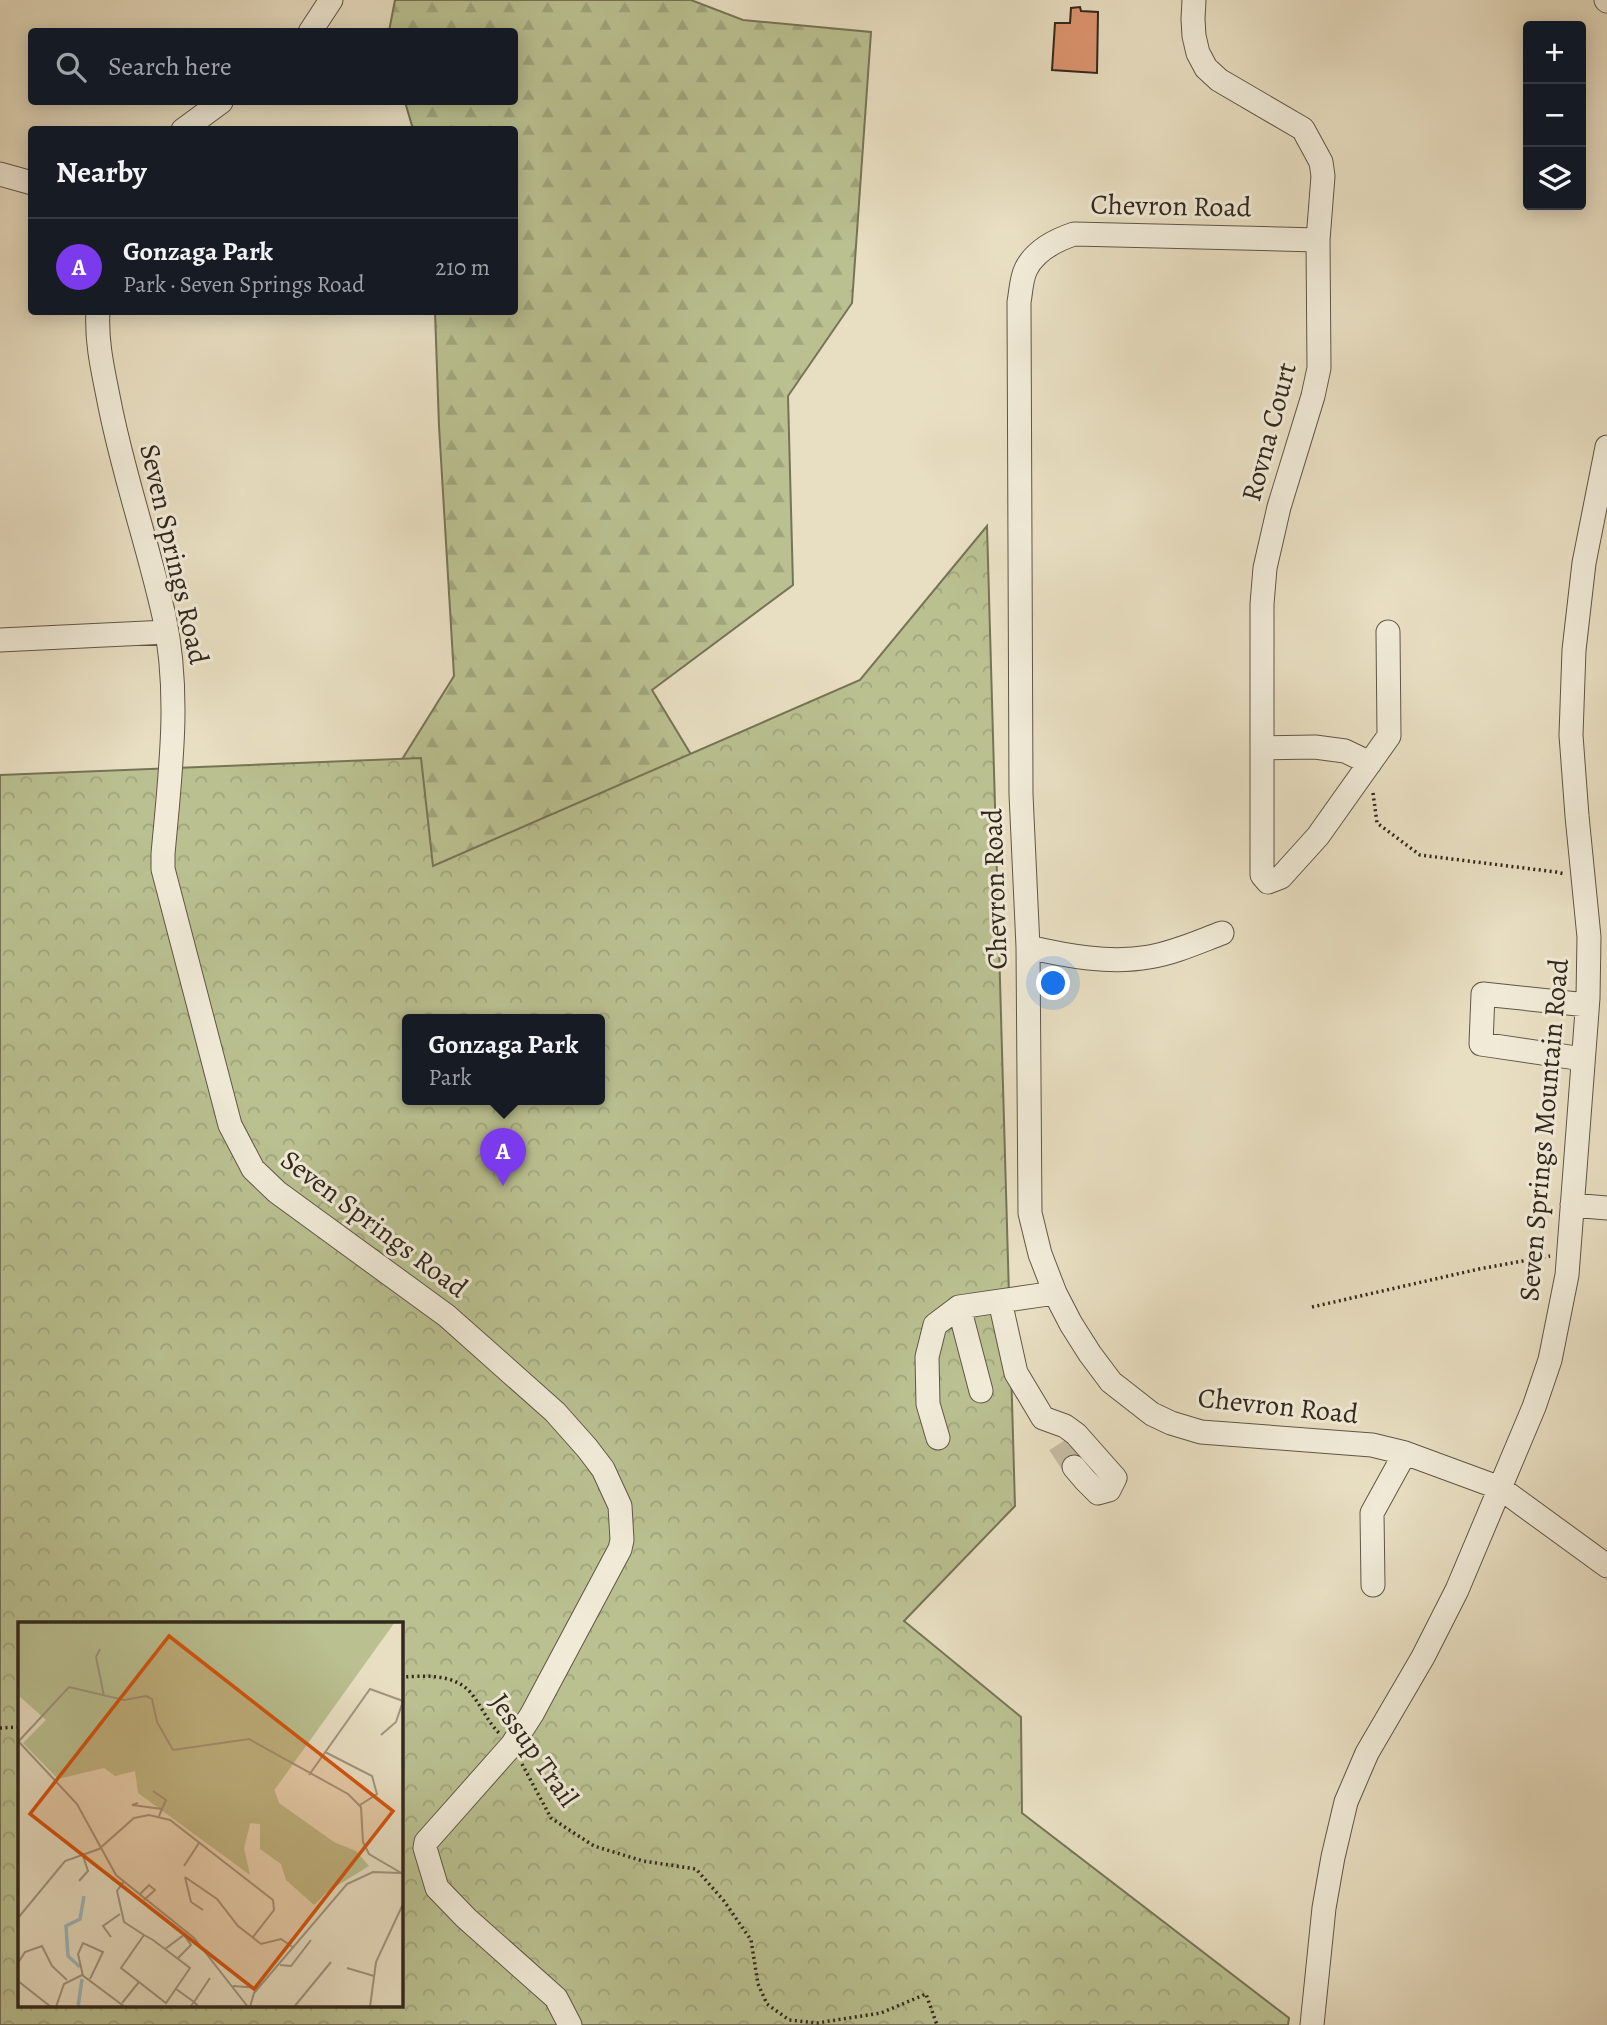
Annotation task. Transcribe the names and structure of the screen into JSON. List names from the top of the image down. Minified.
{"streets":{"street":["Chevron Road","Rovna Court","Seven Springs Road","Seven Springs Mountain Road"],"path":["Jessup Trail"]},"crossings":[["Chevron Road","Rovna Court"],["Chevron Road","Seven Springs Mountain Road"],["Seven Springs Road","Jessup Trail"]],"page":{"map_buttons":["+","−"],"search":"Search here","heading":"Nearby","list":[{"mark":"A","name":"Gonzaga Park","note":"Park · Seven Springs Road","value":"210 m"}],"popup":["Gonzaga Park","Park"],"pins":"A"}}
